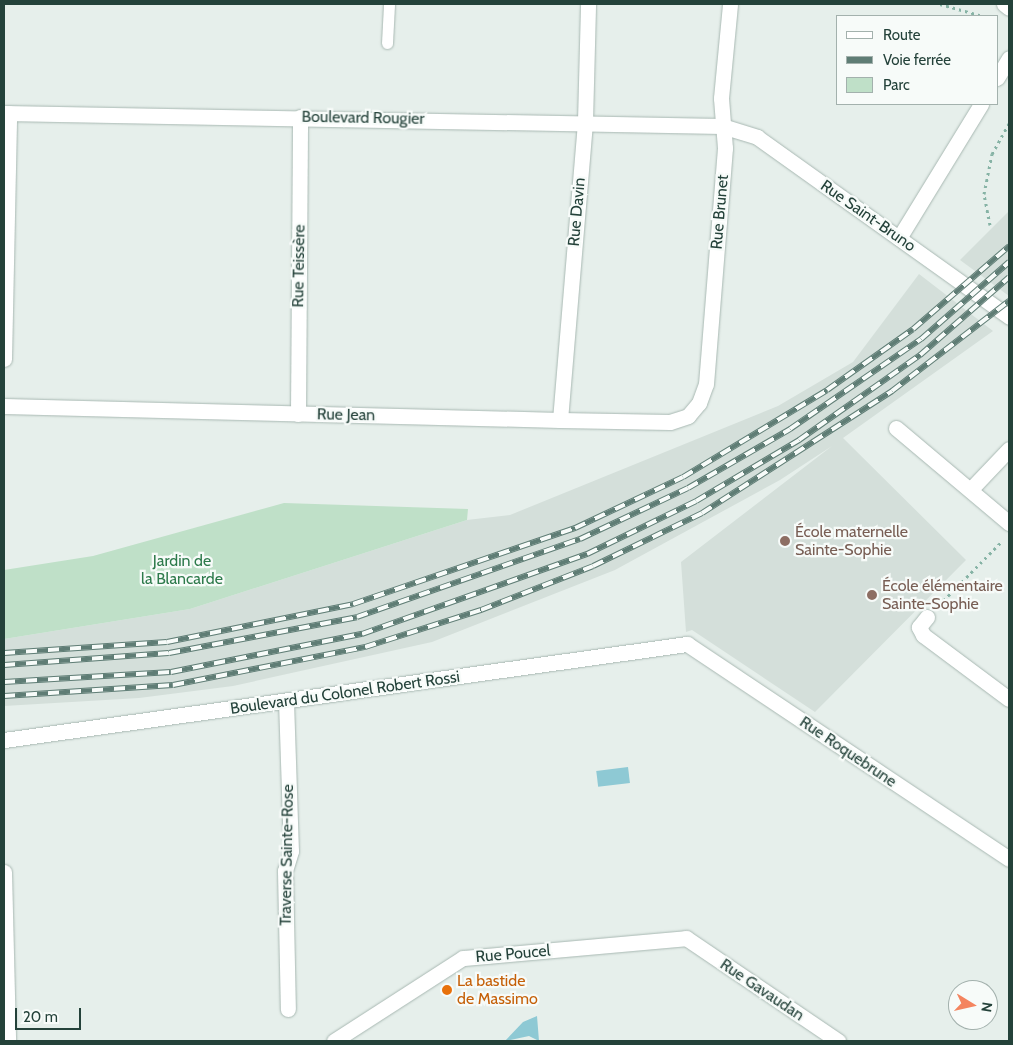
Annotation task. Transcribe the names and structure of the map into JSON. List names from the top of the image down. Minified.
{"streets":{"street":["Boulevard Rougier","Rue Davin","Rue Brunet","Rue Saint-Bruno","Rue Teissère","Rue Jean","Boulevard du Colonel Robert Rossi","Rue Roquebrune","Traverse Sainte-Rose","Rue Poucel","Rue Gavaudan"]},"crossings":[["Boulevard Rougier","Rue Davin"],["Boulevard Rougier","Rue Brunet"],["Boulevard Rougier","Rue Saint-Bruno"],["Boulevard Rougier","Rue Teissère"],["Rue Davin","Rue Jean"],["Rue Brunet","Rue Saint-Bruno"],["Rue Brunet","Rue Jean"],["Rue Teissère","Rue Jean"],["Boulevard du Colonel Robert Rossi","Rue Roquebrune"],["Boulevard du Colonel Robert Rossi","Traverse Sainte-Rose"],["Rue Poucel","Rue Gavaudan"]],"parks":["Jardin de la Blancarde"],"places":["École maternelle Sainte-Sophie","École élémentaire Sainte-Sophie","La bastide de Massimo"],"legend":["Route","Voie ferrée","Parc"],"scale_bar":"20 m","north":"right"}
